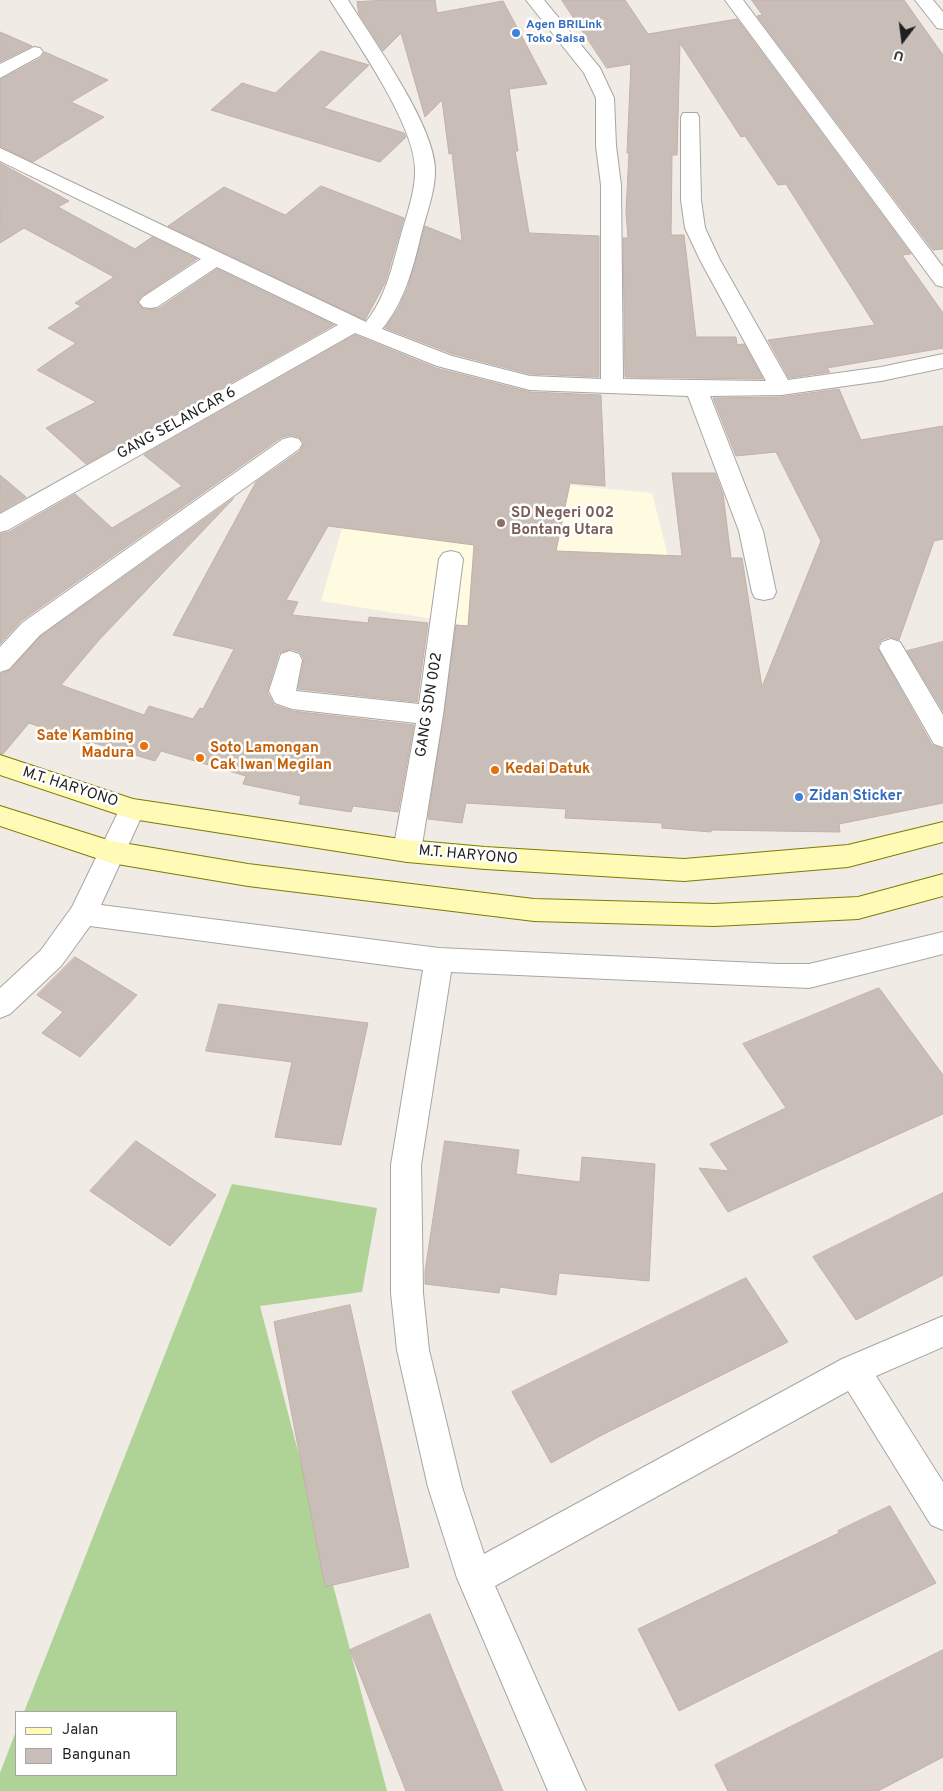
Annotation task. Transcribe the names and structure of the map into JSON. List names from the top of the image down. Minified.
{"streets":{"main road":["M.T. HARYONO"],"street":["GANG SELANCAR 6","GANG SDN 002"]},"crossings":[["GANG SDN 002","M.T. HARYONO"]],"places":["Agen BRILink Toko Salsa","SD Negeri 002 Bontang Utara","Sate Kambing Madura","Soto Lamongan Cak Iwan Megilan","Kedai Datuk","Zidan Sticker"],"legend":["Jalan","Bangunan"],"north":"bottom"}
